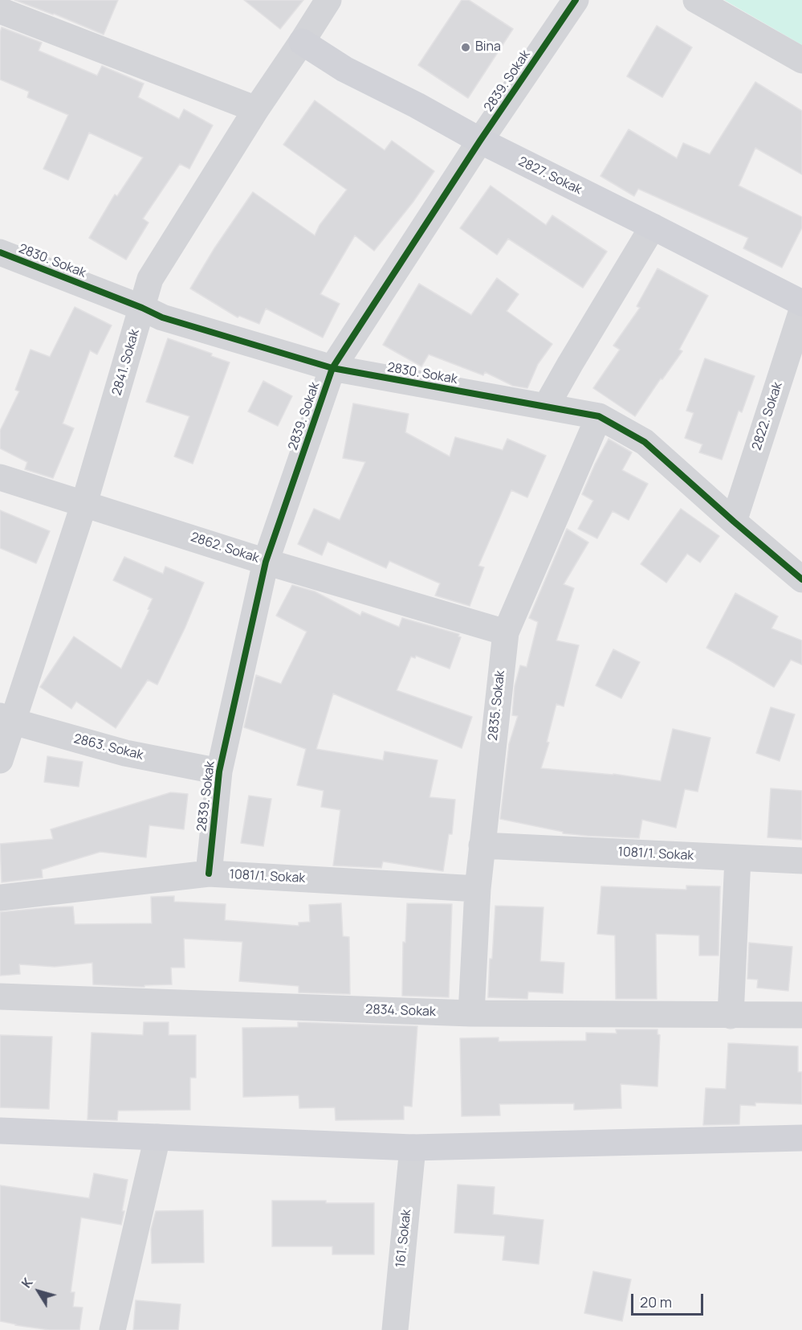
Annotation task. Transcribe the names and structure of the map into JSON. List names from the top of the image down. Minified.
{"streets":{"street":["2839. Sokak","2827. Sokak","2830. Sokak","2841. Sokak","2822. Sokak","2862. Sokak","2835. Sokak","2863. Sokak","1081/1. Sokak","2834. Sokak","161. Sokak"]},"crossings":[["2839. Sokak","2827. Sokak"],["2839. Sokak","2830. Sokak"],["2839. Sokak","2862. Sokak"],["2839. Sokak","2863. Sokak"],["2839. Sokak","1081/1. Sokak"],["2827. Sokak","2841. Sokak"],["2830. Sokak","2841. Sokak"],["2830. Sokak","2822. Sokak"],["2830. Sokak","2835. Sokak"],["2841. Sokak","2862. Sokak"],["2841. Sokak","2863. Sokak"],["2862. Sokak","2835. Sokak"],["2835. Sokak","1081/1. Sokak"],["2835. Sokak","2834. Sokak"]],"places":["Bina"],"scale_bar":"20 m","north":"top left"}
